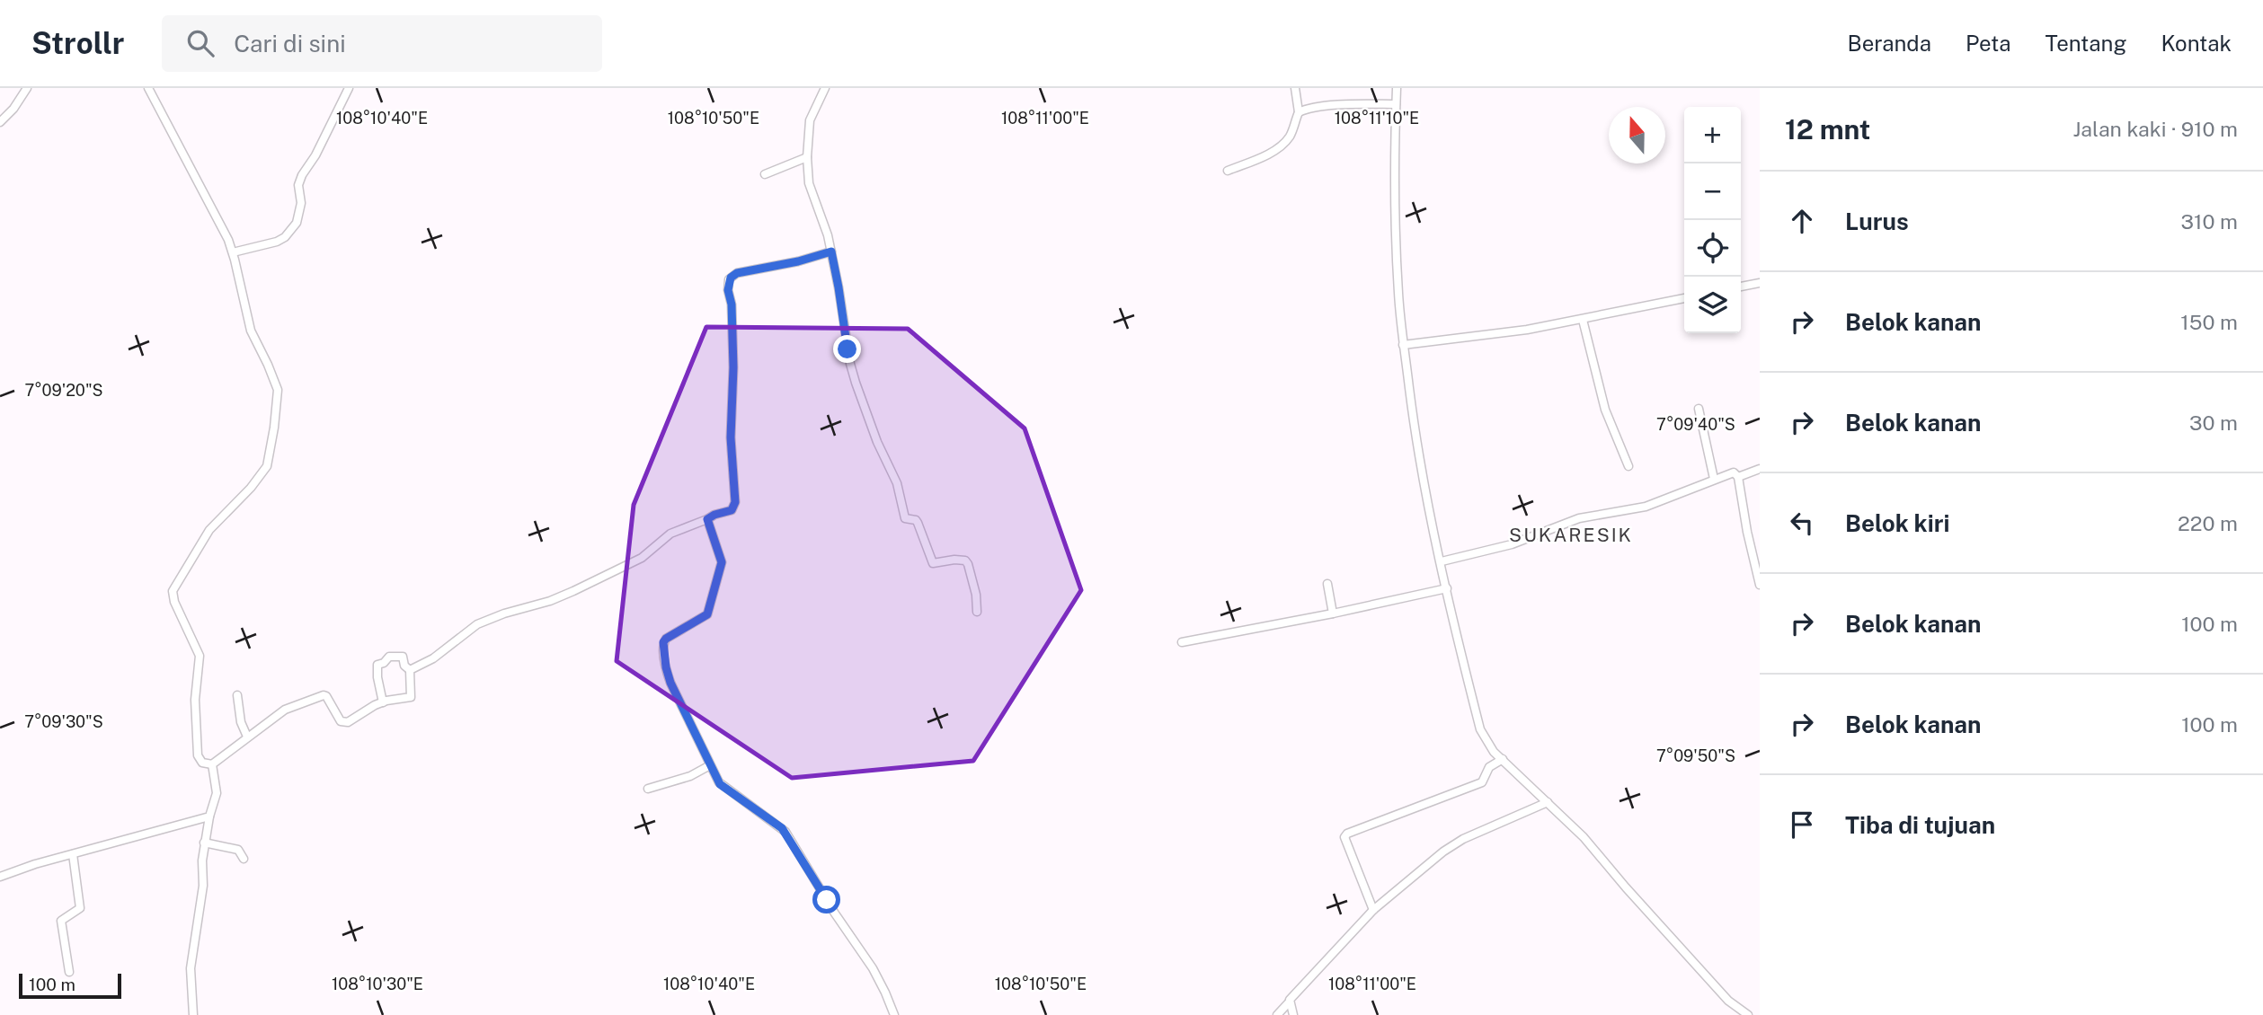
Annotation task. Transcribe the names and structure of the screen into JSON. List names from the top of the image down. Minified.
{"districts":["SUKARESIK"],"scale_bar":"100 m","north":"top","page":{"header":"Strollr","search":"Cari di sini","nav":["Beranda","Peta","Tentang","Kontak"],"heading":["12 mnt","Jalan kaki · 910 m"],"map_buttons":["+","−"],"list":[["Lurus","310 m"],["Belok kanan","150 m"],["Belok kanan","30 m"],["Belok kiri","220 m"],["Belok kanan","100 m"],["Belok kanan","100 m"],"Tiba di tujuan"],"scale":"100 m"},"coordinates":["108°10'40\"E","108°10'50\"E","108°11'00\"E","108°11'10\"E","7°09'20\"S","7°09'40\"S","7°09'30\"S","7°09'50\"S","108°10'30\"E"]}
